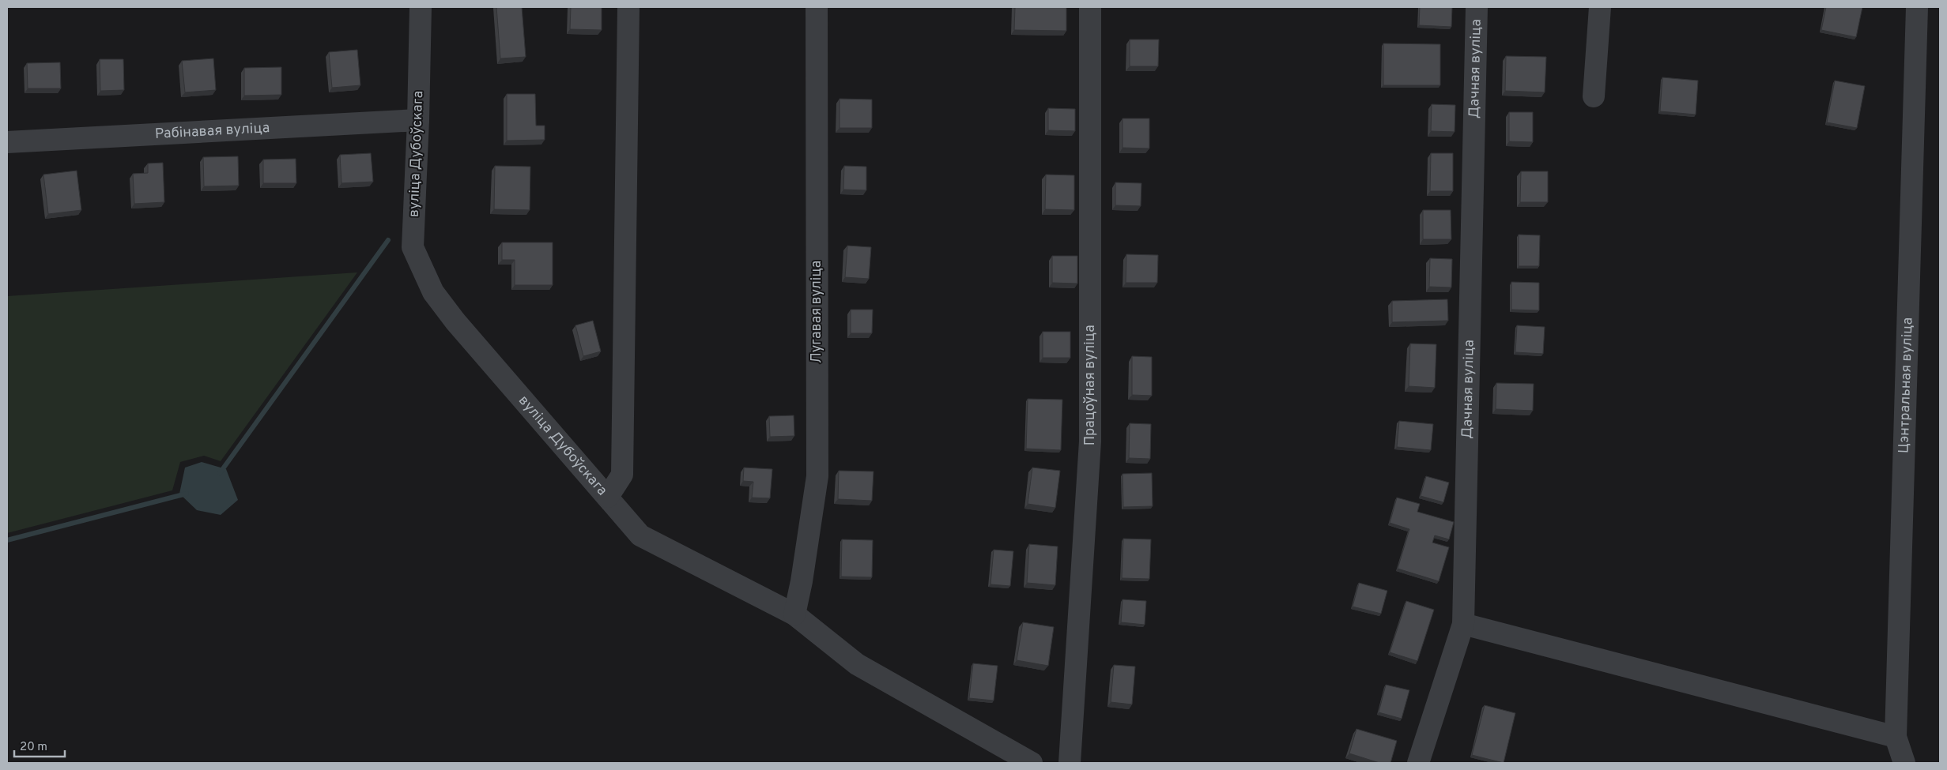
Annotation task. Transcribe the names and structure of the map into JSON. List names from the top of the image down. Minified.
{"streets":{"street":["Дачная вуліца","Рабінавая вуліца","вуліца Дубоўскага","Лугавая вуліца","Працоўная вуліца","Цэнтральная вуліца"]},"crossings":[["Рабінавая вуліца","вуліца Дубоўскага"]],"scale_bar":"20 m"}
